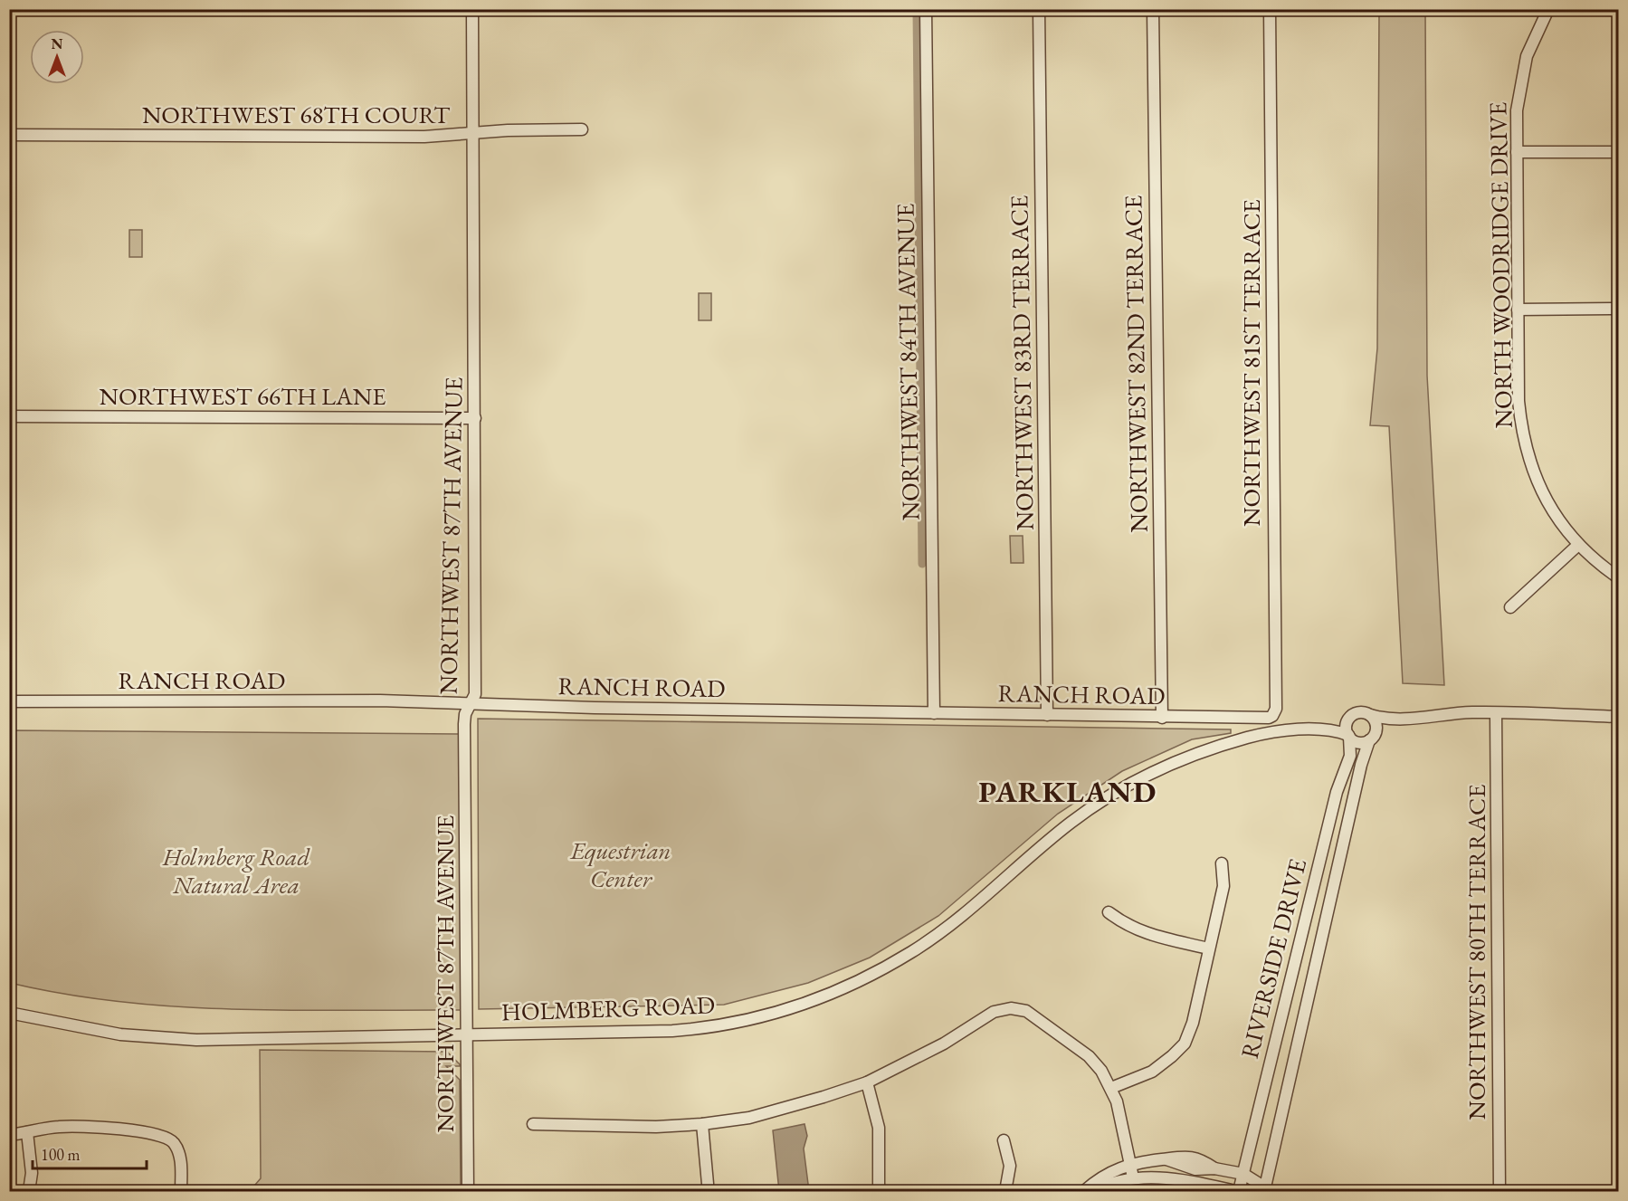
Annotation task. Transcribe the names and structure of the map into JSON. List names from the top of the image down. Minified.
{"streets":{"street":["NORTHWEST 68TH COURT","NORTH WOODRIDGE DRIVE","NORTHWEST 84TH AVENUE","NORTHWEST 83RD TERRACE","NORTHWEST 81ST TERRACE","NORTHWEST 82ND TERRACE","NORTHWEST 66TH LANE","NORTHWEST 87TH AVENUE","RANCH ROAD","NORTHWEST 80TH TERRACE","RIVERSIDE DRIVE","HOLMBERG ROAD"]},"crossings":[["NORTHWEST 68TH COURT","NORTHWEST 87TH AVENUE"],["NORTHWEST 84TH AVENUE","RANCH ROAD"],["NORTHWEST 83RD TERRACE","RANCH ROAD"],["NORTHWEST 81ST TERRACE","RANCH ROAD"],["NORTHWEST 82ND TERRACE","RANCH ROAD"],["NORTHWEST 66TH LANE","NORTHWEST 87TH AVENUE"],["NORTHWEST 87TH AVENUE","RANCH ROAD"],["NORTHWEST 87TH AVENUE","HOLMBERG ROAD"],["RIVERSIDE DRIVE","HOLMBERG ROAD"]],"districts":["PARKLAND"],"parks":["Equestrian Center","Holmberg Road Natural Area"],"scale_bar":"100 m","north":"top"}
